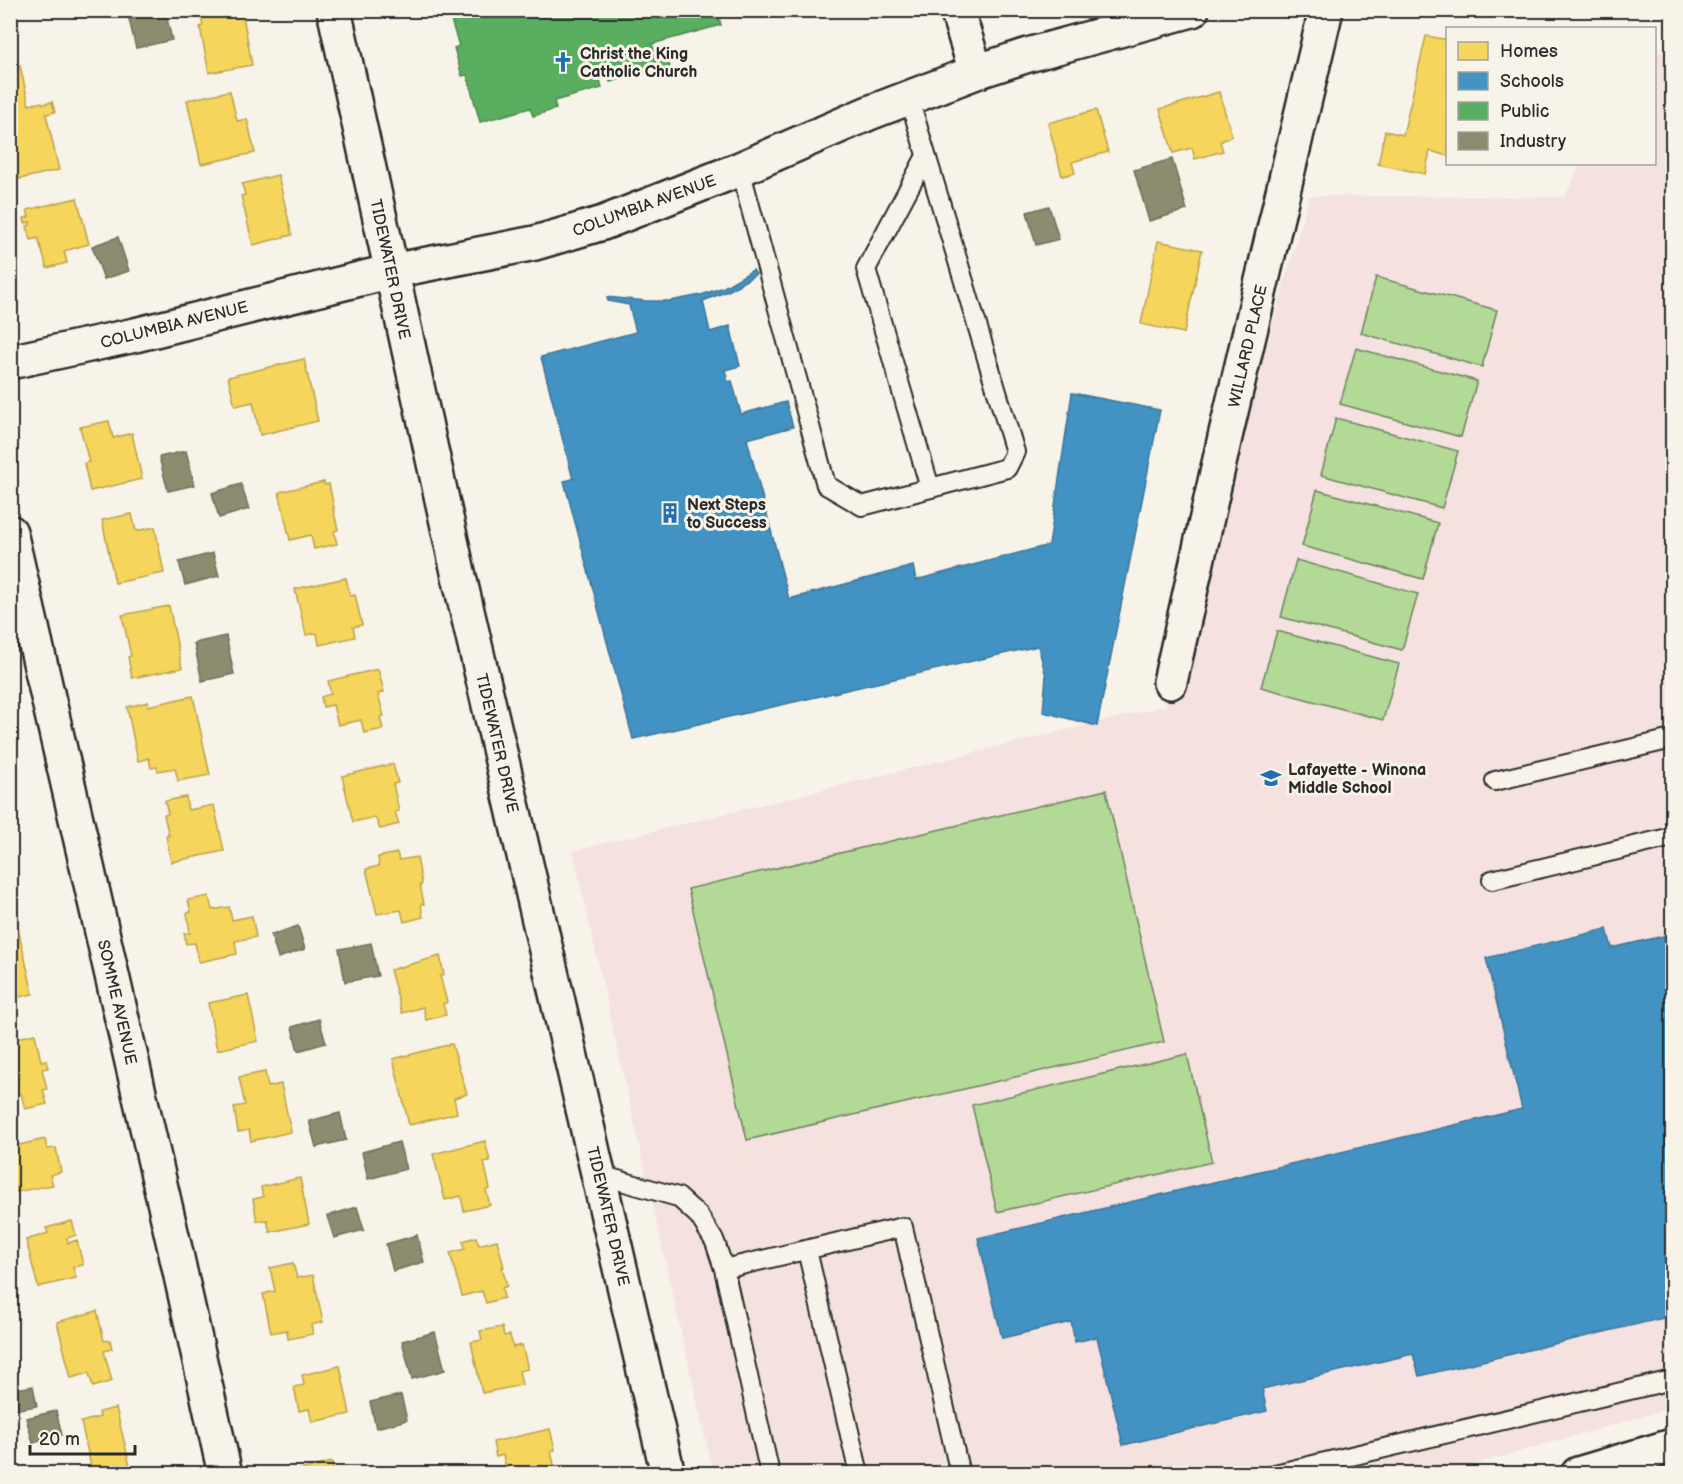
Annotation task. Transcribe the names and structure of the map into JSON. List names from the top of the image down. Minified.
{"streets":{"main road":["COLUMBIA AVENUE","TIDEWATER DRIVE","WILLARD PLACE","SOMME AVENUE"]},"crossings":[["COLUMBIA AVENUE","TIDEWATER DRIVE"]],"places":{"church":["Christ the King Catholic Church"],"building":["Next Steps to Success"],"school or university":["Lafayette - Winona Middle School"]},"legend":["Homes","Schools","Public","Industry"],"scale_bar":"20 m"}
